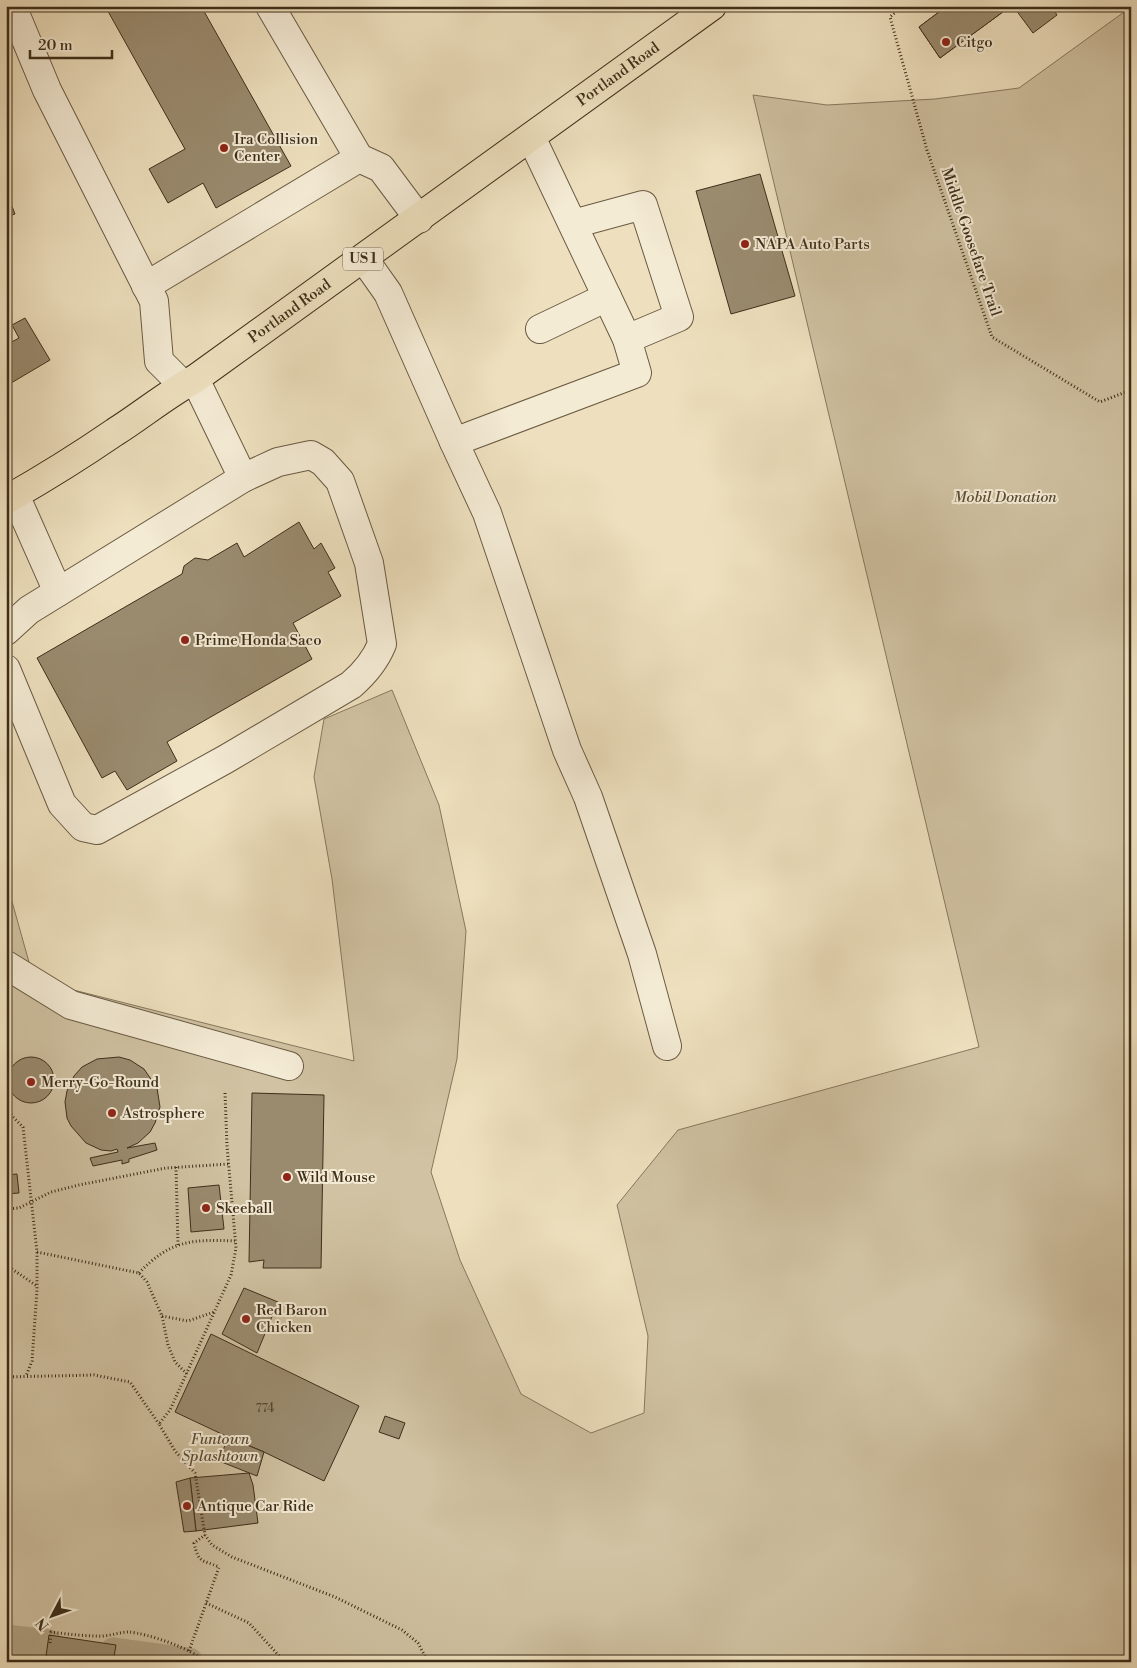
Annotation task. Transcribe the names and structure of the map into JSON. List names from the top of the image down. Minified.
{"streets":{"main road":["Portland Road","US 1"],"path":["Middle Goosefare Trail"]},"parks":["Mobil Donation","Funtown Splashtown"],"places":["Citgo","Ira Collision Center","NAPA Auto Parts","Prime Honda Saco","Merry-Go-Round","Astrosphere","Wild Mouse","Skeeball","Red Baron Chicken","Antique Car Ride"],"house_numbers":["774"],"scale_bar":"20 m","north":"bottom left"}
